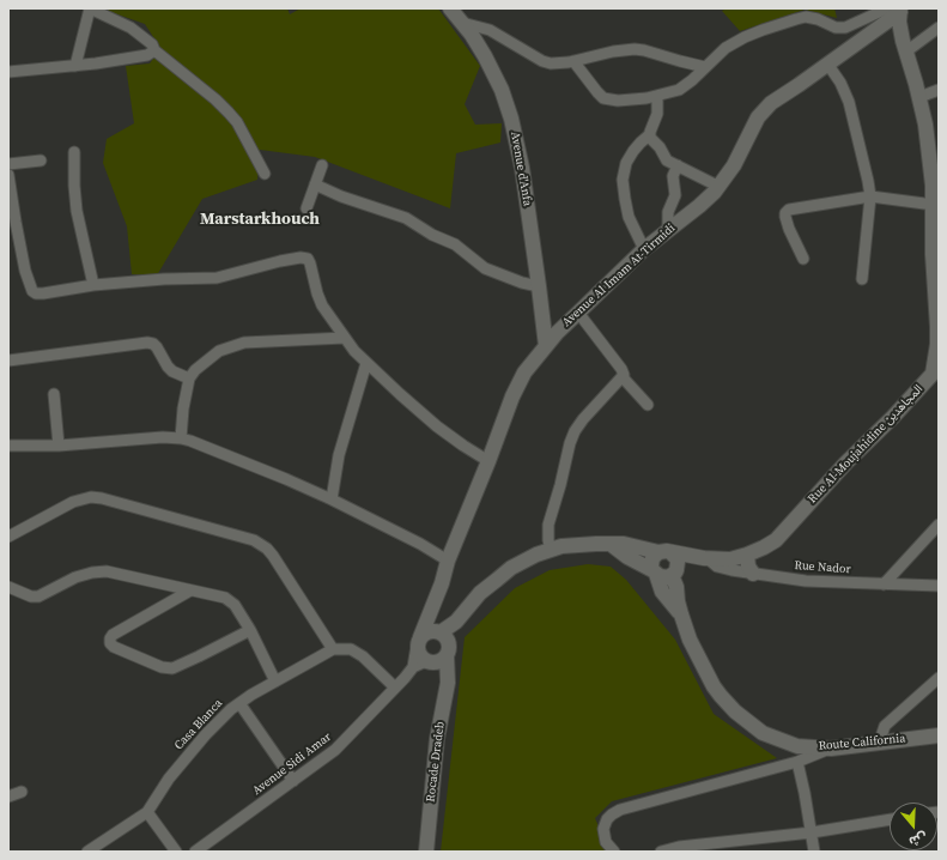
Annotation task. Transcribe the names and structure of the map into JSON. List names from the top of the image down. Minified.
{"streets":{"street":["Avenue d'Anfa","Avenue Al Imam At-Tirmidi","Rue Al-Moujahidine المجاهدين","Rue Nador","Casa Blanca","Route California","Rocade Dradeb","Avenue Sidi Amar"]},"crossings":[["Avenue d'Anfa","Avenue Al Imam At-Tirmidi"],["Avenue Al Imam At-Tirmidi","Rue Al-Moujahidine المجاهدين"],["Avenue Al Imam At-Tirmidi","Rocade Dradeb"],["Rue Al-Moujahidine المجاهدين","Rue Nador"],["Rue Al-Moujahidine المجاهدين","Route California"]],"districts":["Marstarkhouch"],"north":"bottom"}
